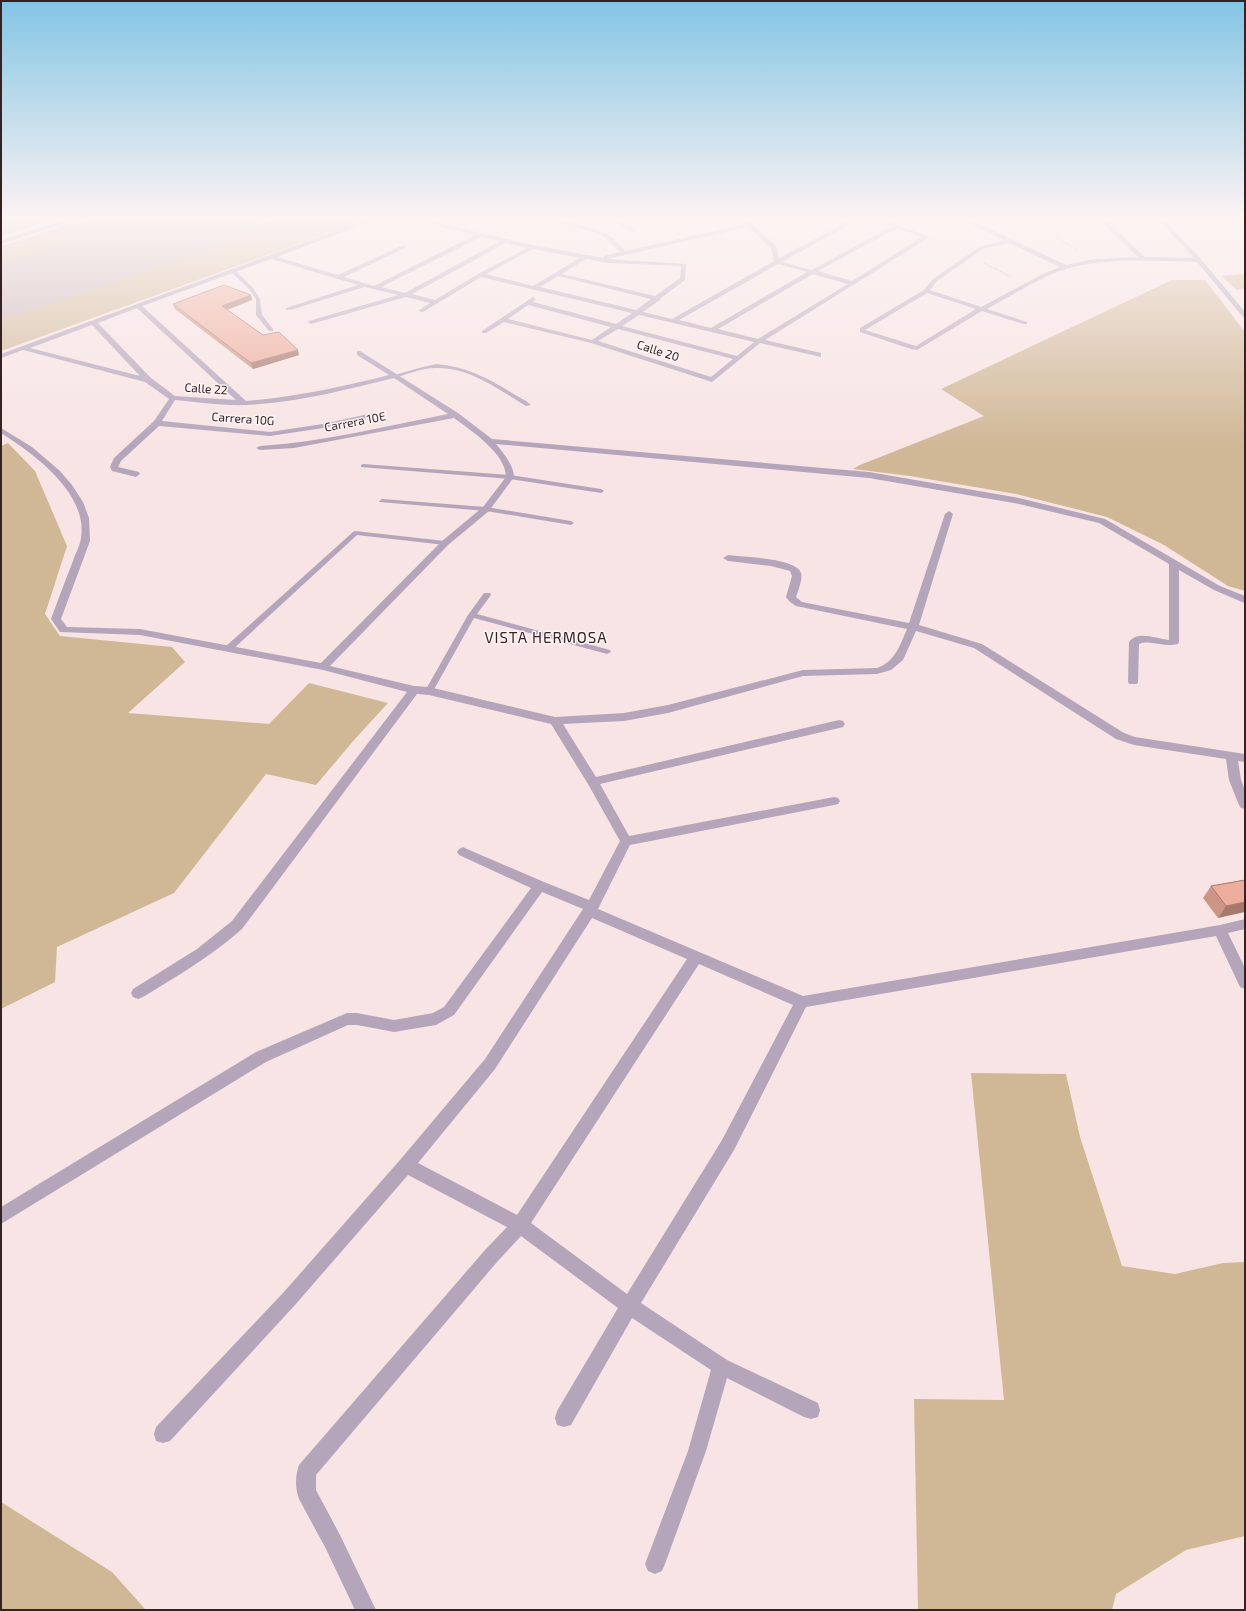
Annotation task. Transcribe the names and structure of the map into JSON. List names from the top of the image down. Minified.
{"streets":{"street":["Calle 20","Calle 22","Carrera 10G","Carrera 10E"]},"districts":["VISTA HERMOSA"]}
